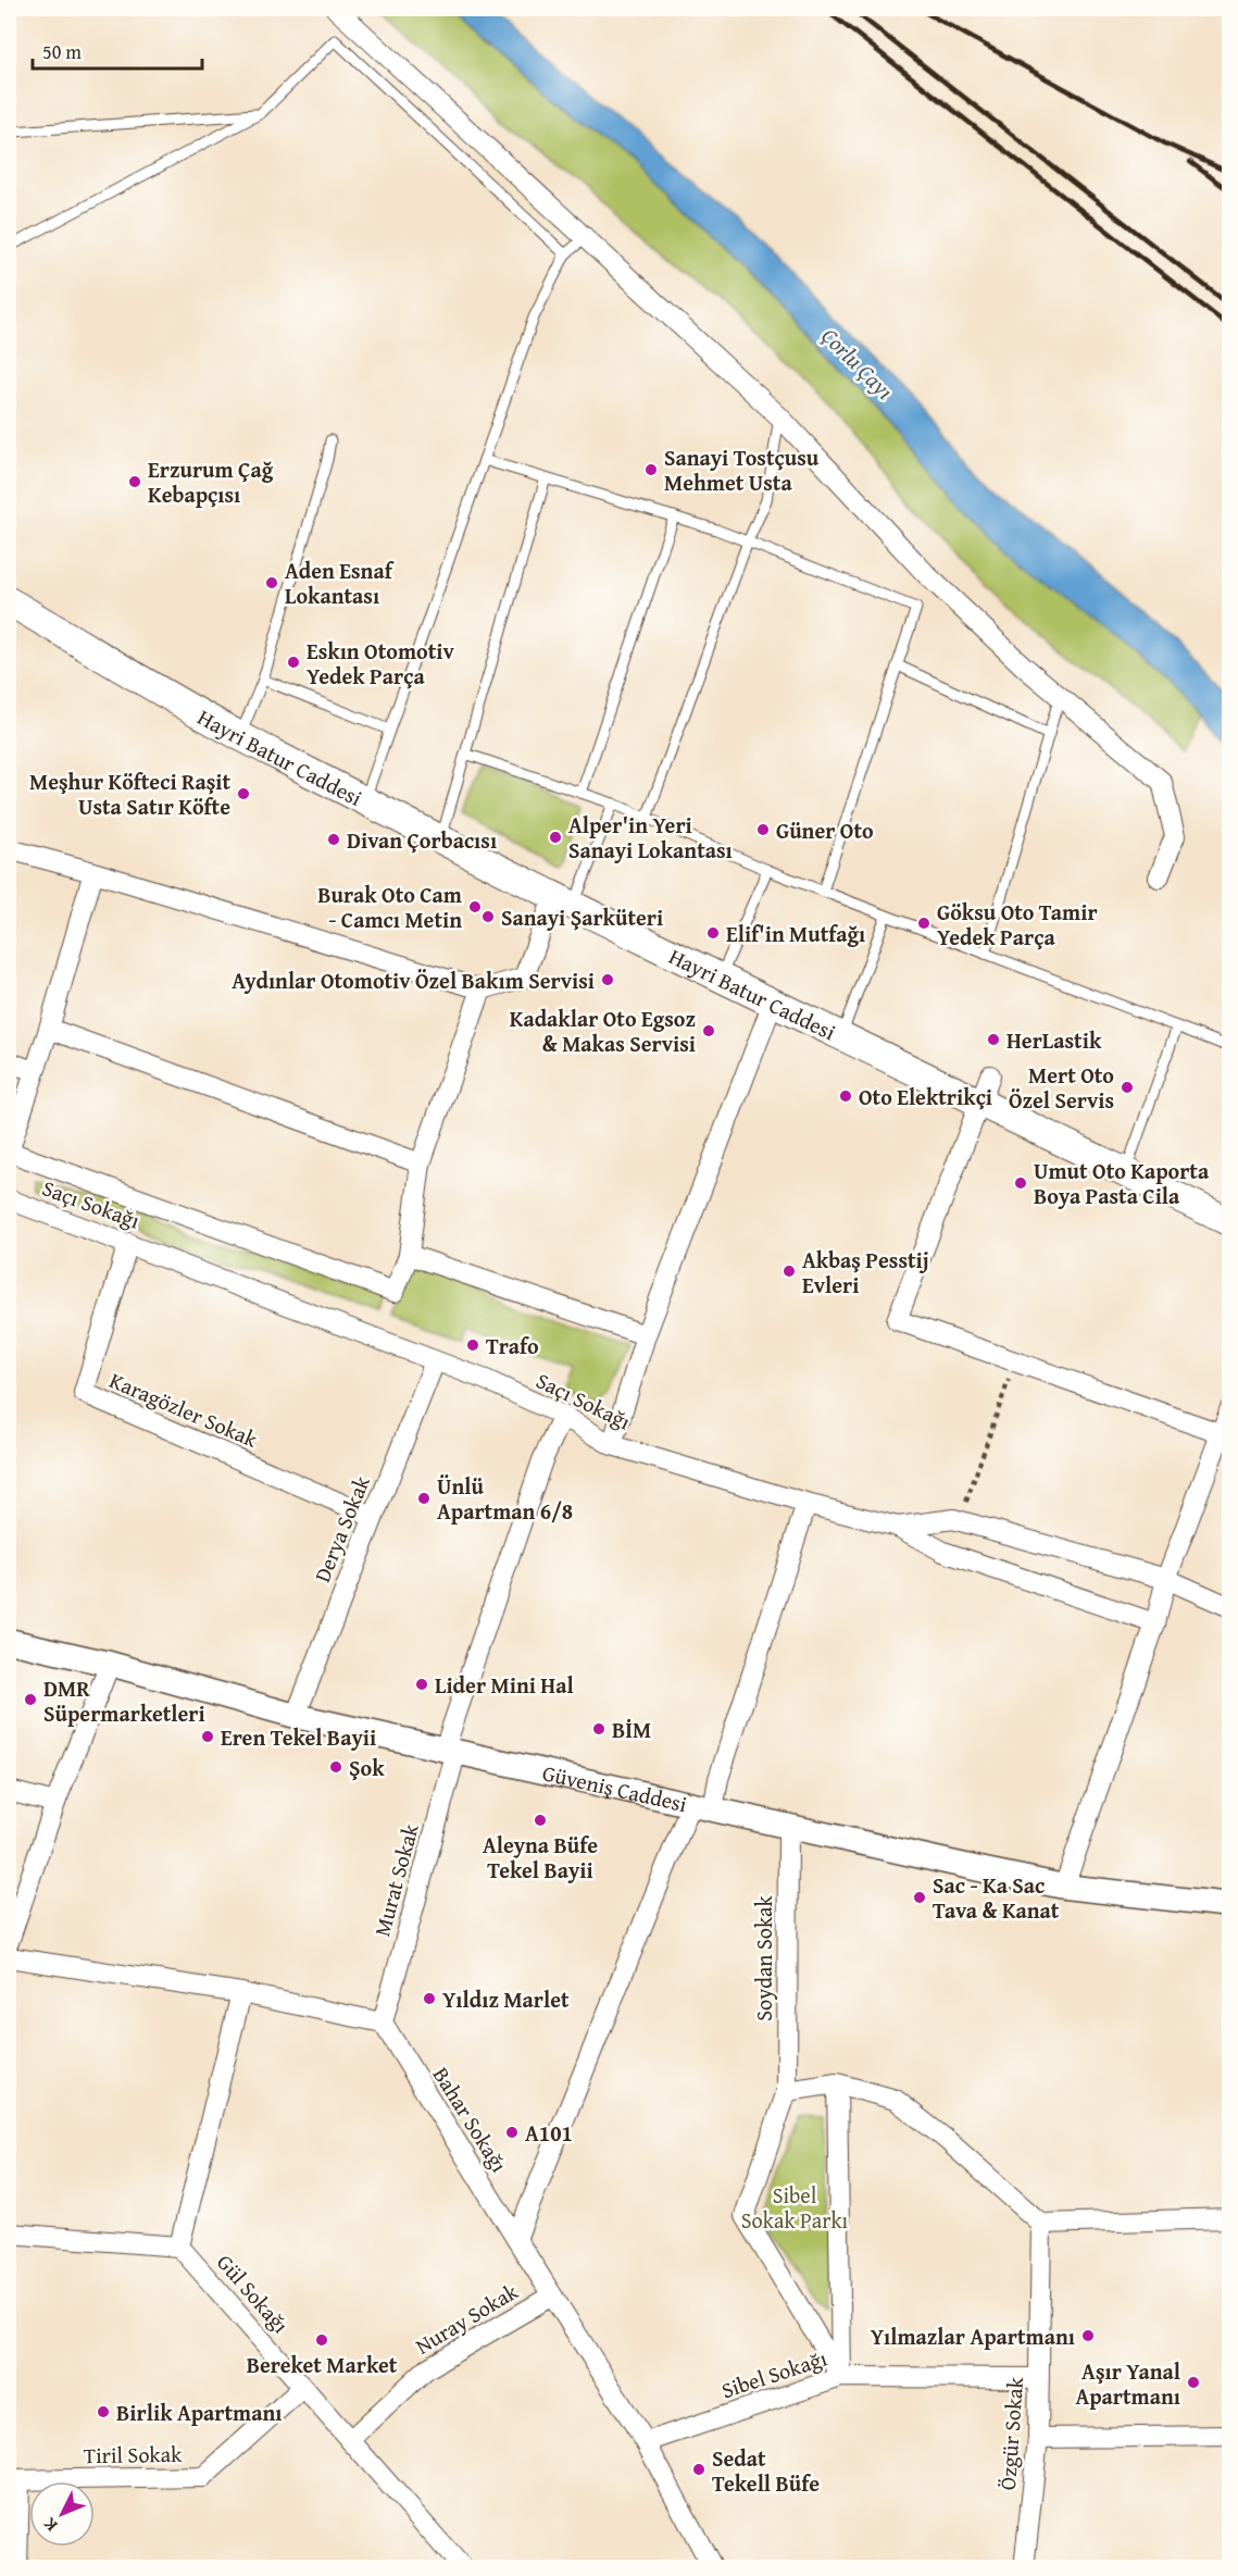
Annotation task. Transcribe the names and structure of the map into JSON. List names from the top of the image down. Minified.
{"streets":{"main road":["Hayri Batur Caddesi"],"street":["Saçı Sokağı","Karagözler Sokak","Derya Sokak","Güveniş Caddesi","Murat Sokak","Soydan Sokak","Bahar Sokağı","Gül Sokağı","Nuray Sokak","Sibel Sokağı","Özgür Sokak","Tiril Sokak"]},"crossings":[["Saçı Sokağı","Karagözler Sokak"],["Saçı Sokağı","Derya Sokak"],["Saçı Sokağı","Murat Sokak"],["Karagözler Sokak","Derya Sokak"],["Derya Sokak","Güveniş Caddesi"],["Güveniş Caddesi","Murat Sokak"],["Güveniş Caddesi","Soydan Sokak"],["Murat Sokak","Bahar Sokağı"],["Soydan Sokak","Sibel Sokağı"],["Bahar Sokağı","Nuray Sokak"],["Bahar Sokağı","Sibel Sokağı"],["Gül Sokağı","Nuray Sokak"],["Gül Sokağı","Tiril Sokak"],["Sibel Sokağı","Özgür Sokak"]],"water":["Çorlu Çayı"],"parks":["Sibel Sokak Parkı"],"places":["Sanayi Tostçusu Mehmet Usta","Erzurum Çağ Kebapçısı","Aden Esnaf Lokantası","Eskın Otomotiv Yedek Parça","Meşhur Köfteci Raşit Usta Satır Köfte","Güner Oto","Alper'in Yeri Sanayi Lokantası","Divan Çorbacısı","Burak Oto Cam - Camcı Metin","Sanayi Şarküteri","Göksu Oto Tamir Yedek Parça","Elif'in Mutfağı","Aydınlar Otomotiv Özel Bakım Servisi","Kadaklar Oto Egsoz & Makas Servisi","HerLastik","Mert Oto Özel Servis","Oto Elektrikçi","Umut Oto Kaporta Boya Pasta Cila","Akbaş Pesstij Evleri","Trafo","Ünlü Apartman 6/8","Lider Mini Hal","DMR Süpermarketleri","BİM","Eren Tekel Bayii","Şok","Aleyna Büfe Tekel Bayii","Sac - Ka Sac Tava & Kanat","Yıldız Marlet","A101","Yılmazlar Apartmanı","Bereket Market","Aşır Yanal Apartmanı","Birlik Apartmanı","Sedat Tekell Büfe"],"scale_bar":"50 m","north":"bottom left"}
